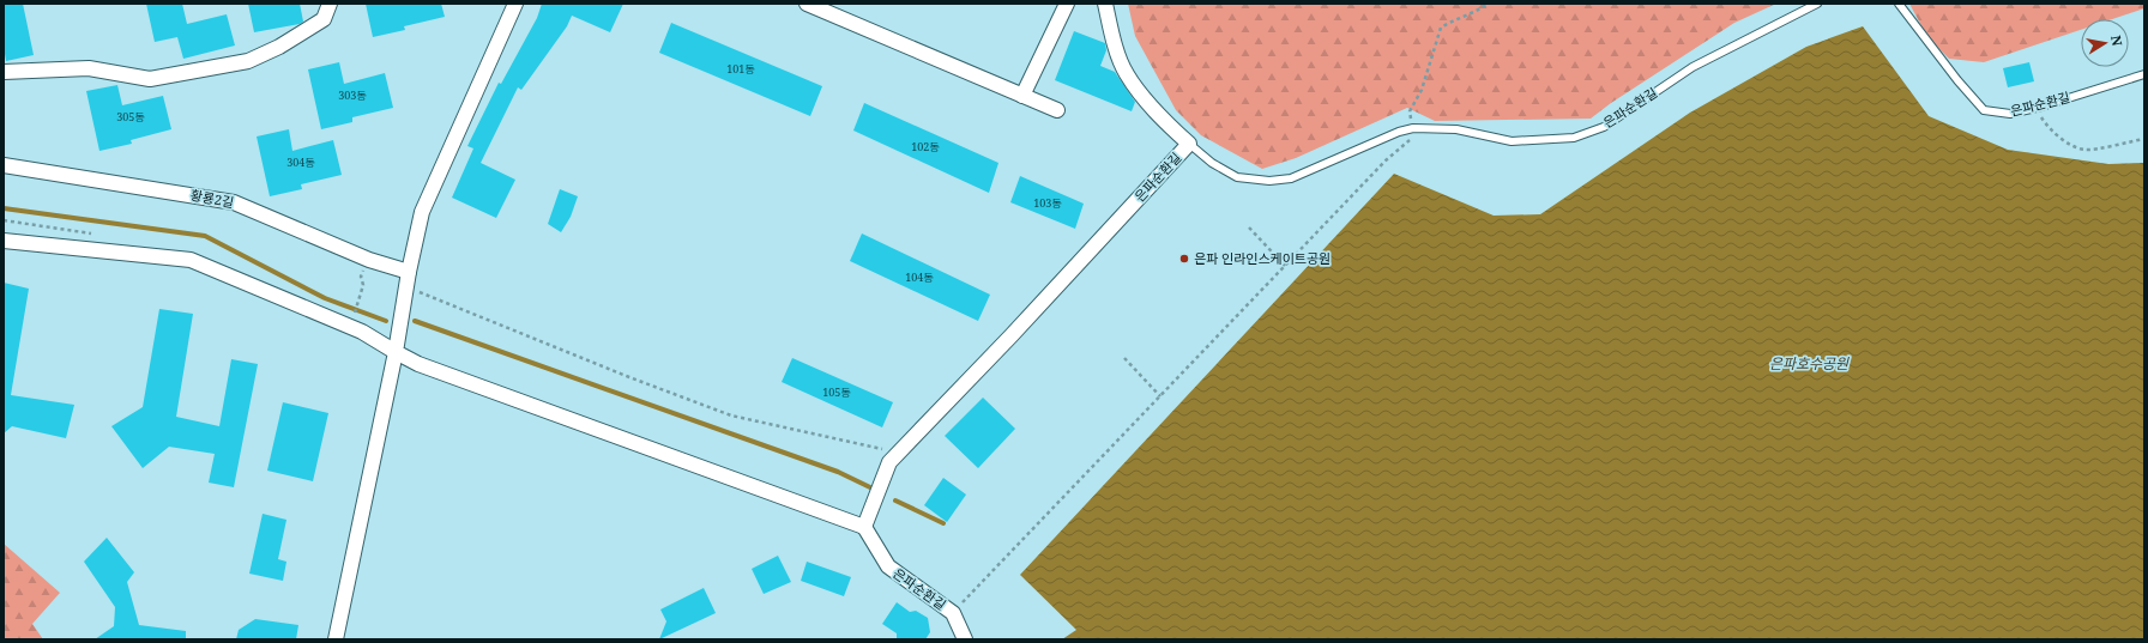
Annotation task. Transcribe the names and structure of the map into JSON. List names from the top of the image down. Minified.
{"streets":{"street":["은파순환길","황룡2길"]},"water":["은파호수공원"],"places":["은파 인라인스케이트공원"],"house_numbers":["101동","303동","305동","102동","304동","103동","104동","105동"],"north":"right"}
